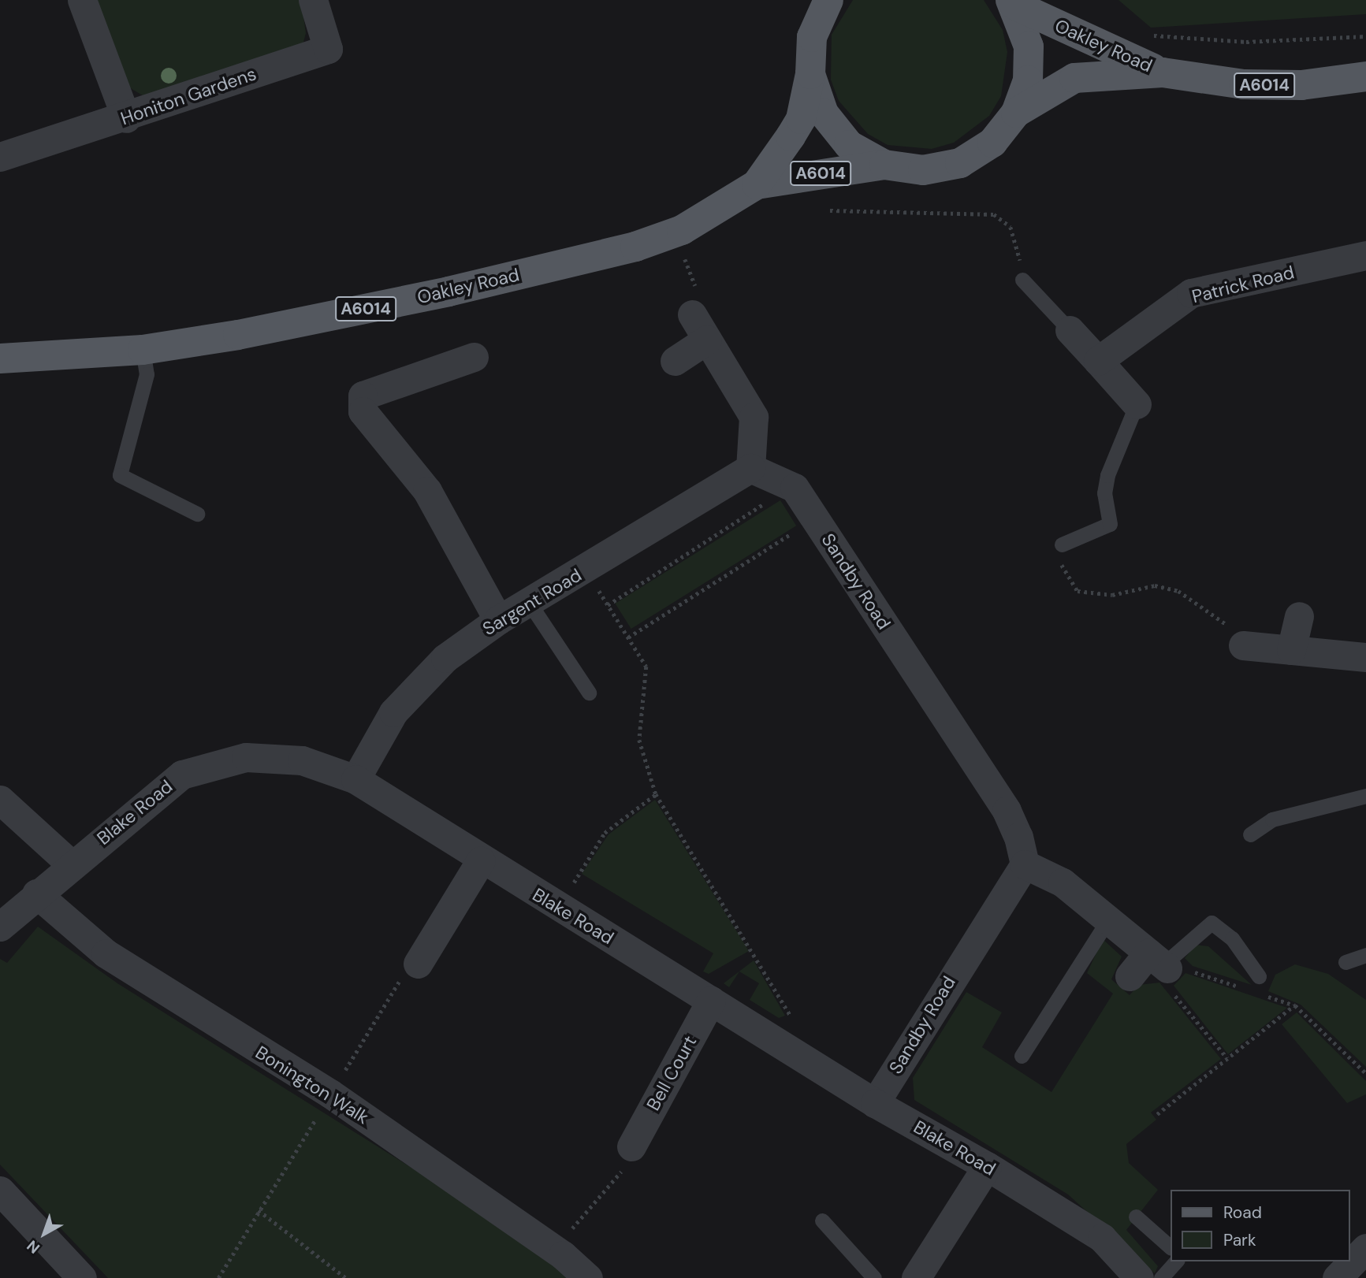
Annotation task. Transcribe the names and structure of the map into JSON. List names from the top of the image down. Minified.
{"streets":{"main road":["Oakley Road","A6014"],"street":["Honiton Gardens","Patrick Road","Sandby Road","Sargent Road","Blake Road","Bell Court","Bonington Walk"]},"crossings":[["Sandby Road","Sargent Road"],["Sandby Road","Blake Road"],["Sargent Road","Blake Road"],["Blake Road","Bell Court"],["Blake Road","Bonington Walk"]],"legend":["Road","Park"],"north":"bottom left"}
